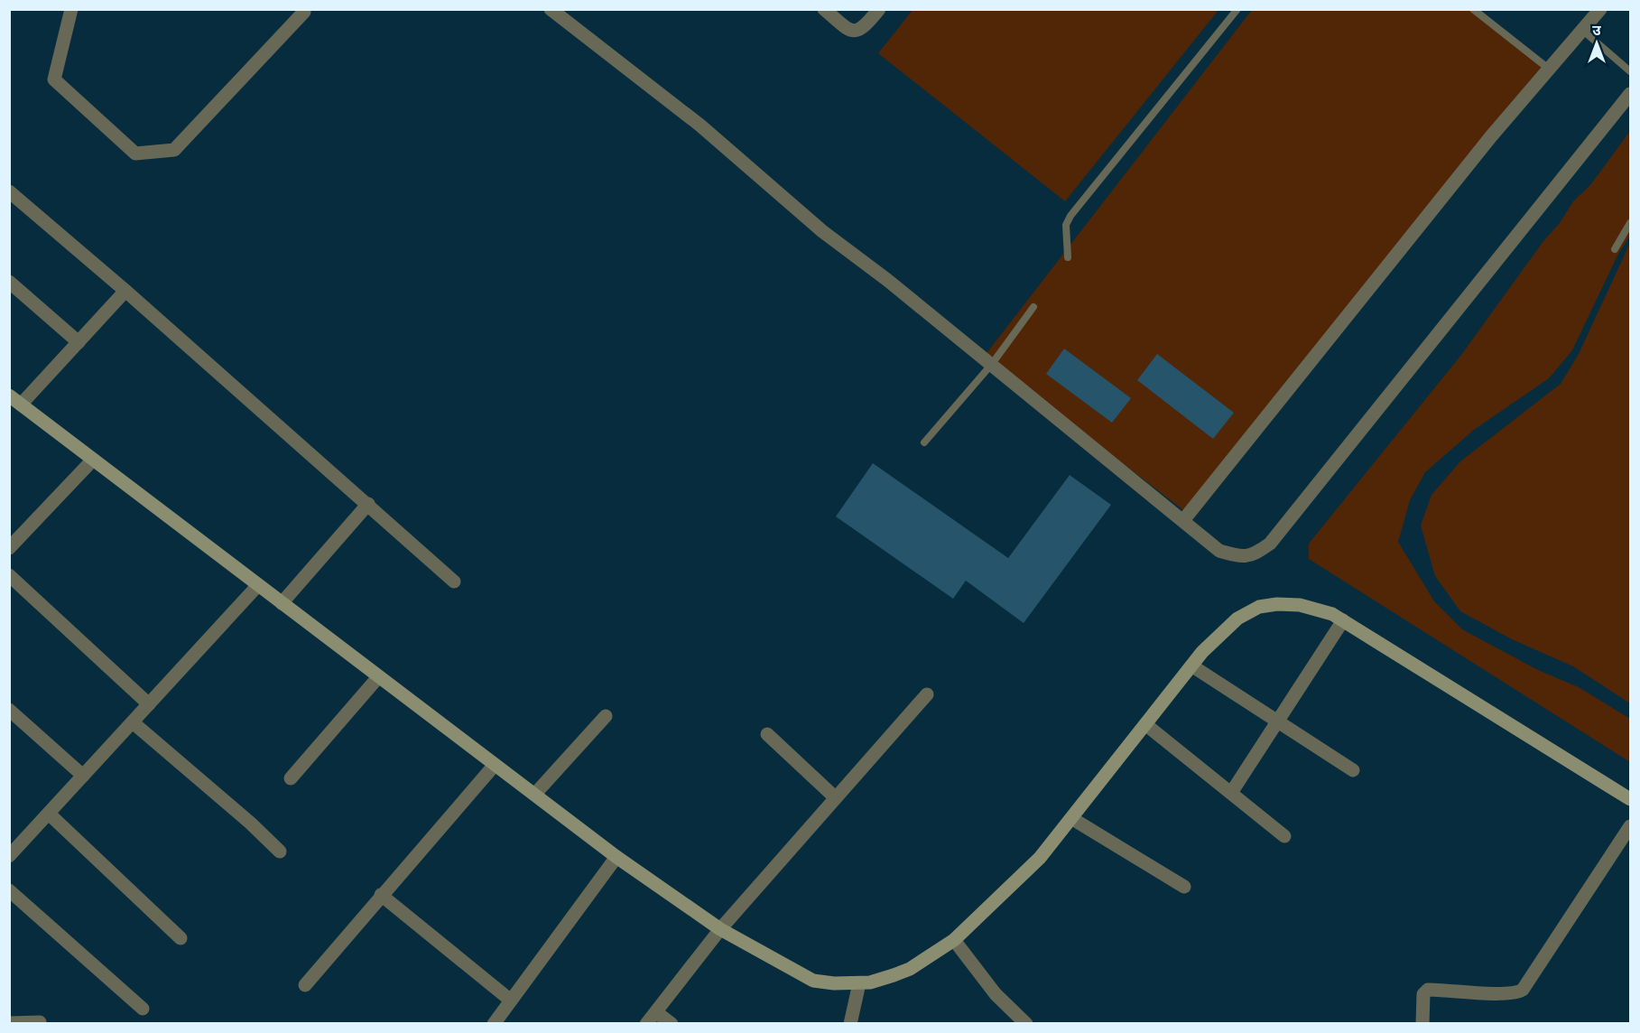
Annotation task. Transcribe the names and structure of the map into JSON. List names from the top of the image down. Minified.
{"north":"top"}
